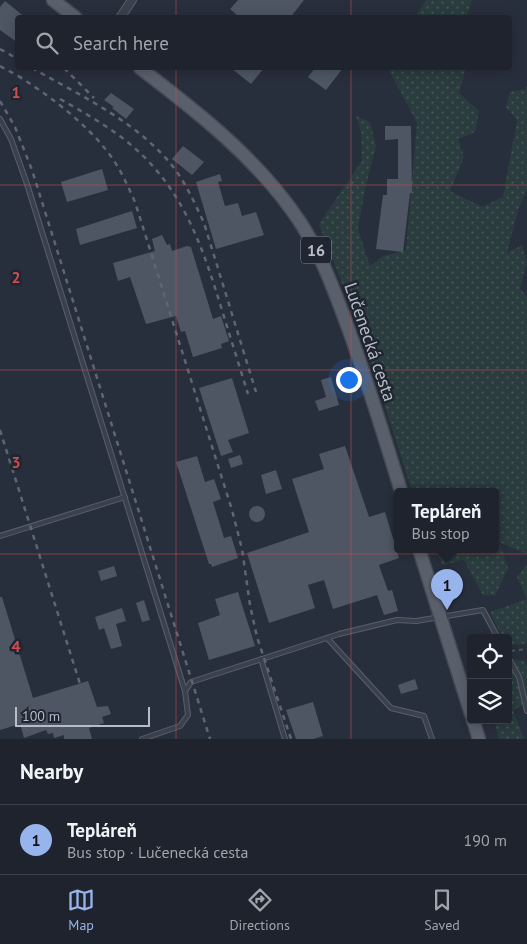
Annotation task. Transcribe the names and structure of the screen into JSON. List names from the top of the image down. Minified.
{"streets":{"main road":["16","Lučenecká cesta"]},"scale_bar":"100 m","page":{"search":"Search here","popup":["Tepláreň","Bus stop"],"pins":"1","scale":"100 m","heading":"Nearby","list":[{"mark":"1","name":"Tepláreň","note":"Bus stop · Lučenecká cesta","value":"190 m"}],"nav":["Map","Directions","Saved"]},"grid":{"rows":["1","2","3","4"]}}
